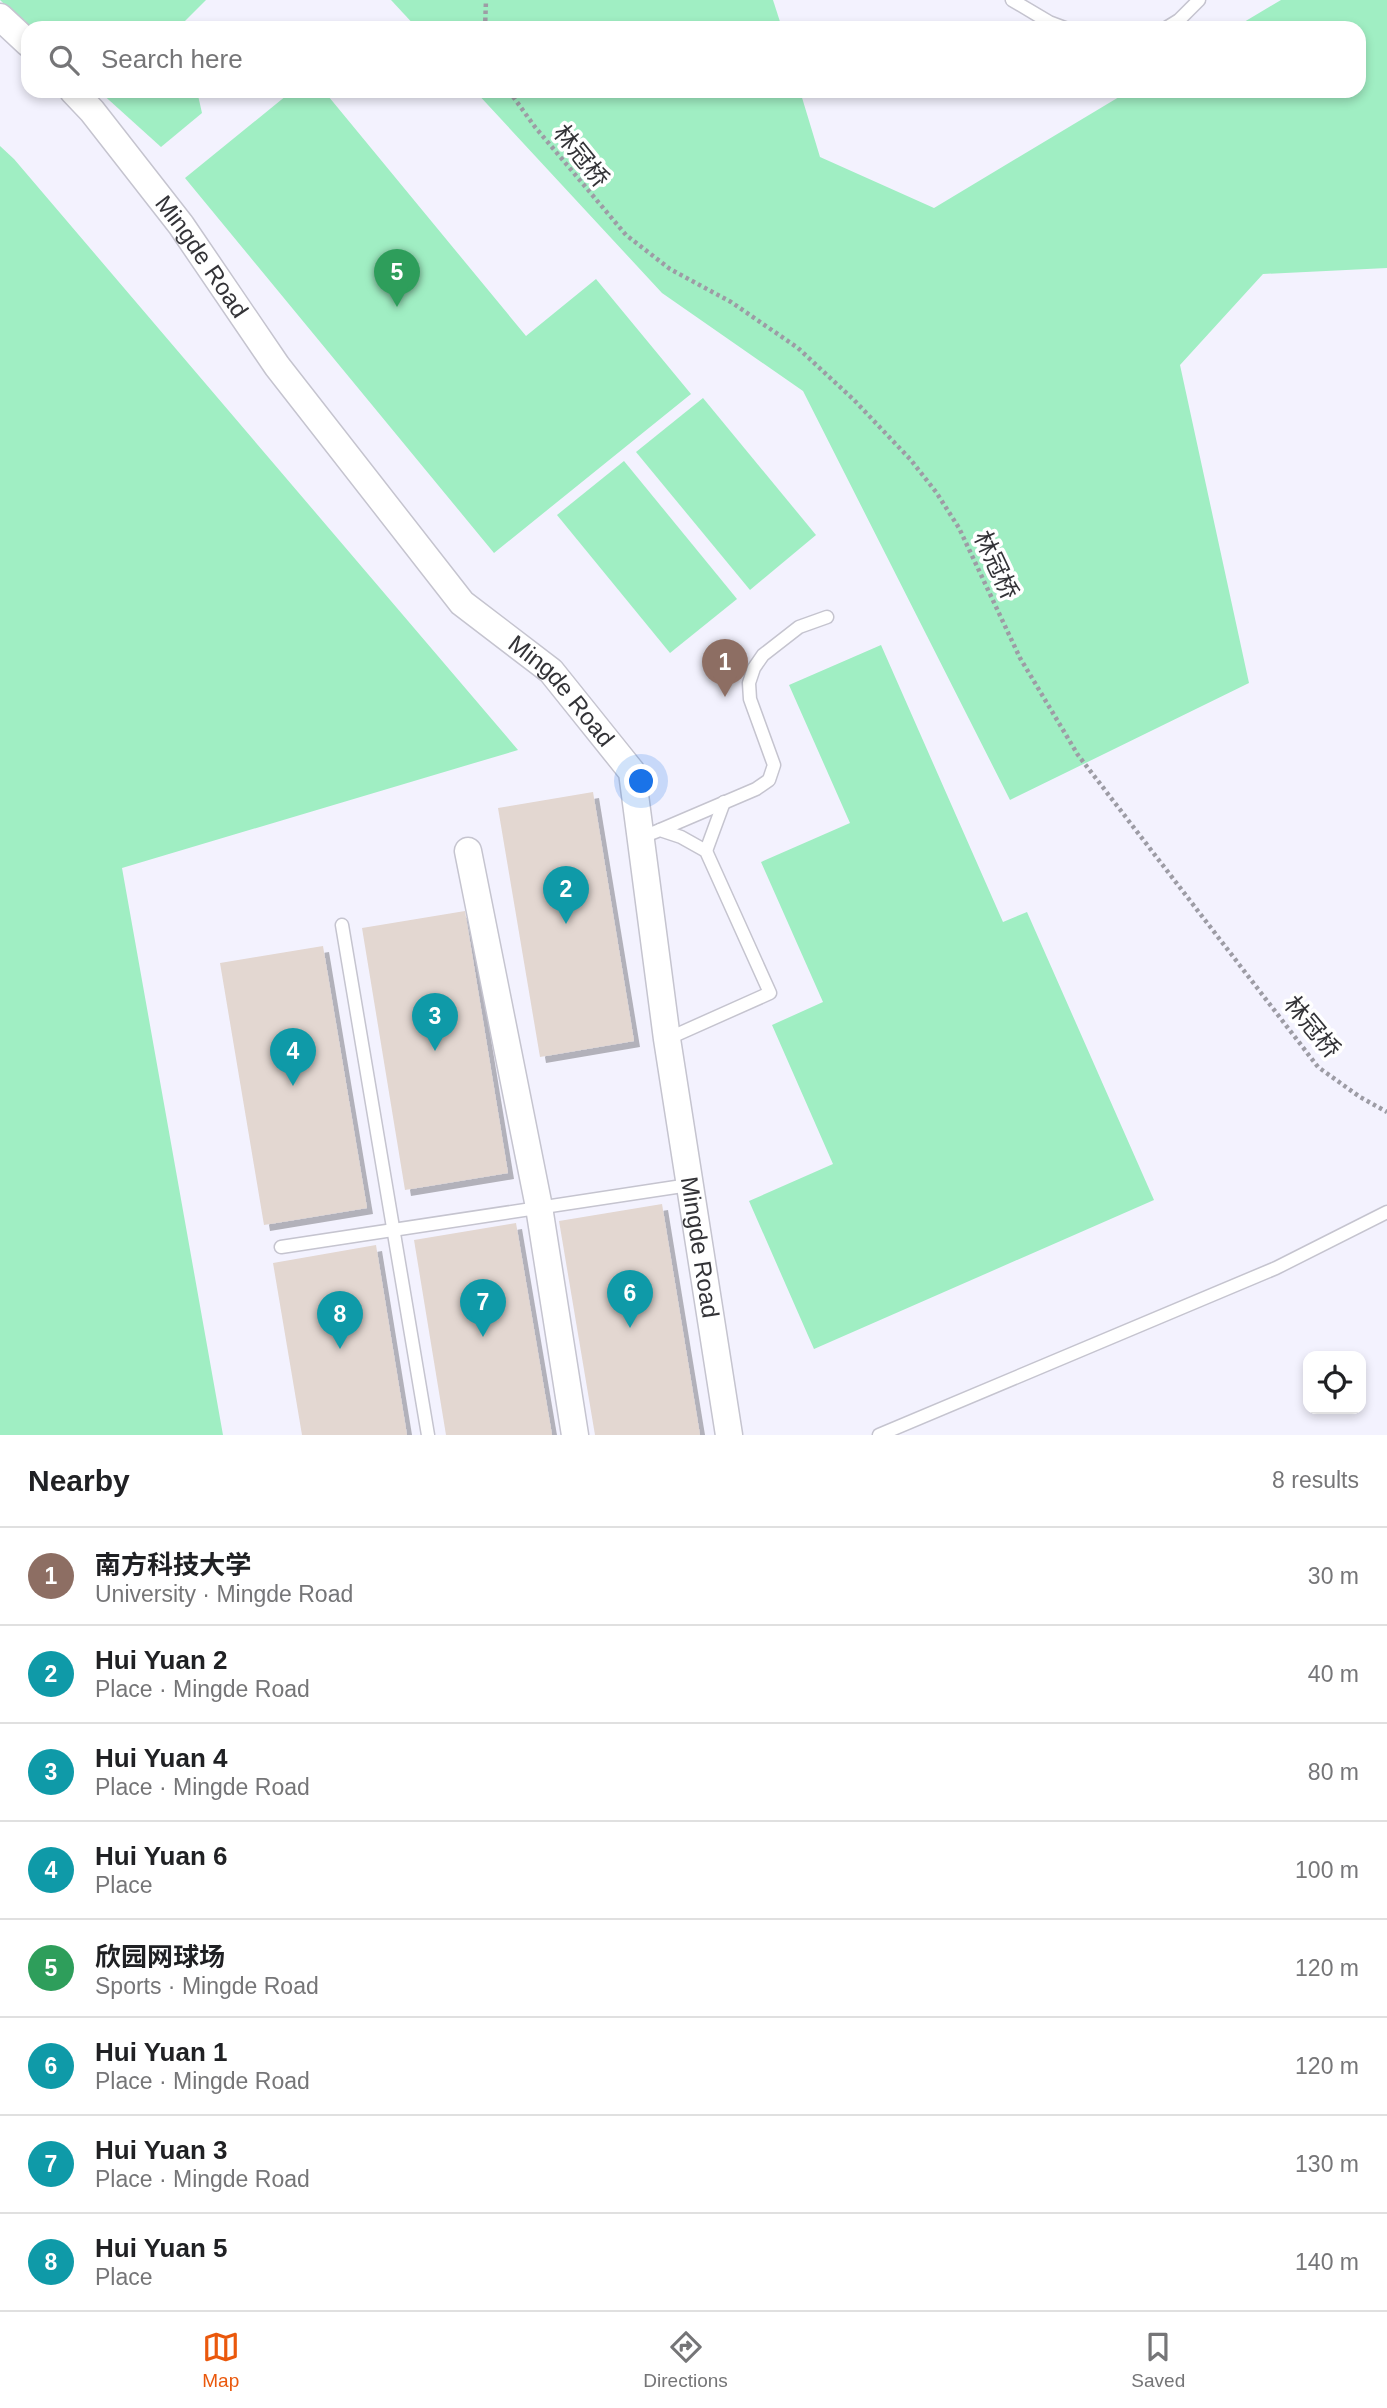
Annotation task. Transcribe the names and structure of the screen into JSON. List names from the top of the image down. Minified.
{"streets":{"street":["Mingde Road"],"path":["林冠桥"]},"page":{"search":"Search here","pins":["5","1","2","3","4","6","7","8"],"heading":["Nearby","8 results"],"list":[{"mark":"1","name":"南方科技大学","note":"University · Mingde Road","value":"30 m"},{"mark":"2","name":"Hui Yuan 2","note":"Place · Mingde Road","value":"40 m"},{"mark":"3","name":"Hui Yuan 4","note":"Place · Mingde Road","value":"80 m"},{"mark":"4","name":"Hui Yuan 6","note":"Place","value":"100 m"},{"mark":"5","name":"欣园网球场","note":"Sports · Mingde Road","value":"120 m"},{"mark":"6","name":"Hui Yuan 1","note":"Place · Mingde Road","value":"120 m"},{"mark":"7","name":"Hui Yuan 3","note":"Place · Mingde Road","value":"130 m"},{"mark":"8","name":"Hui Yuan 5","note":"Place","value":"140 m"}],"nav":["Map","Directions","Saved"]}}
